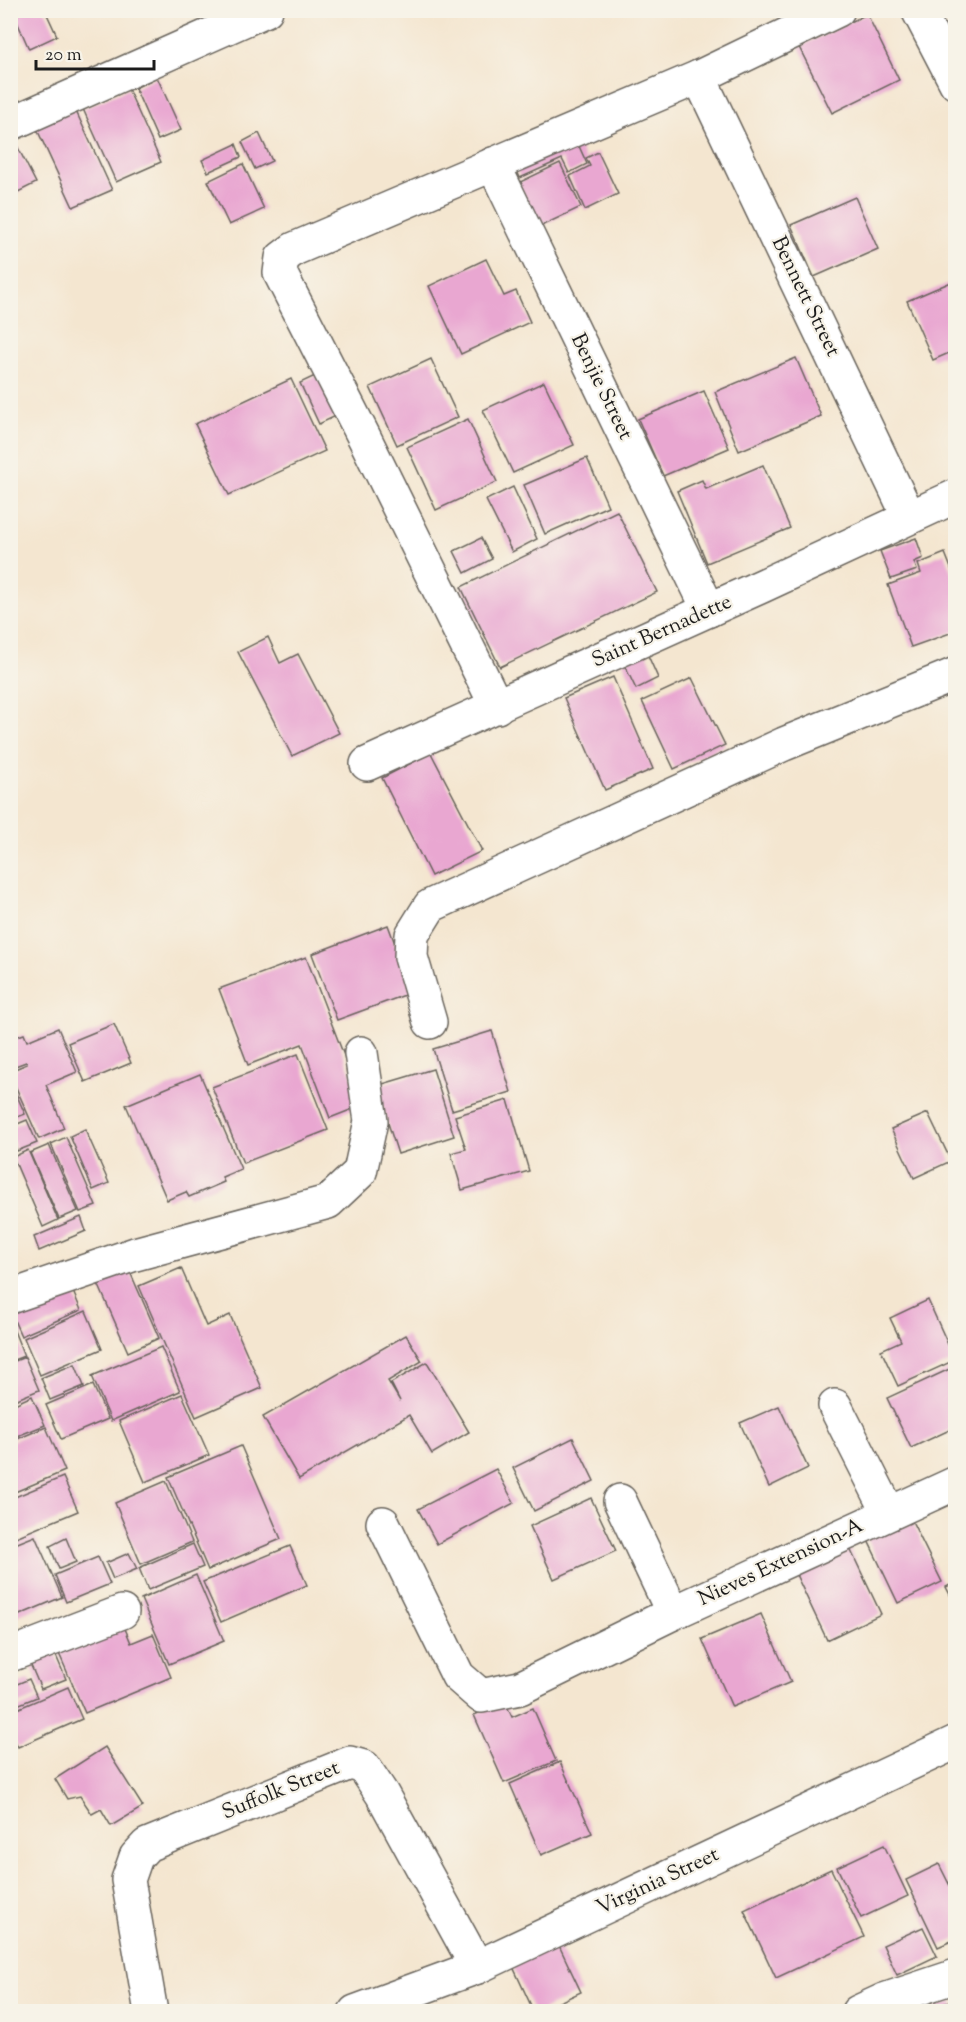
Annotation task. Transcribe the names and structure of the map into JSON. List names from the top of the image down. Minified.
{"streets":{"street":["Bennett Street","Benjie Street","Saint Bernadette","Nieves Extension-A","Suffolk Street","Virginia Street"]},"crossings":[["Bennett Street","Saint Bernadette"],["Benjie Street","Saint Bernadette"],["Suffolk Street","Virginia Street"]],"scale_bar":"20 m"}
